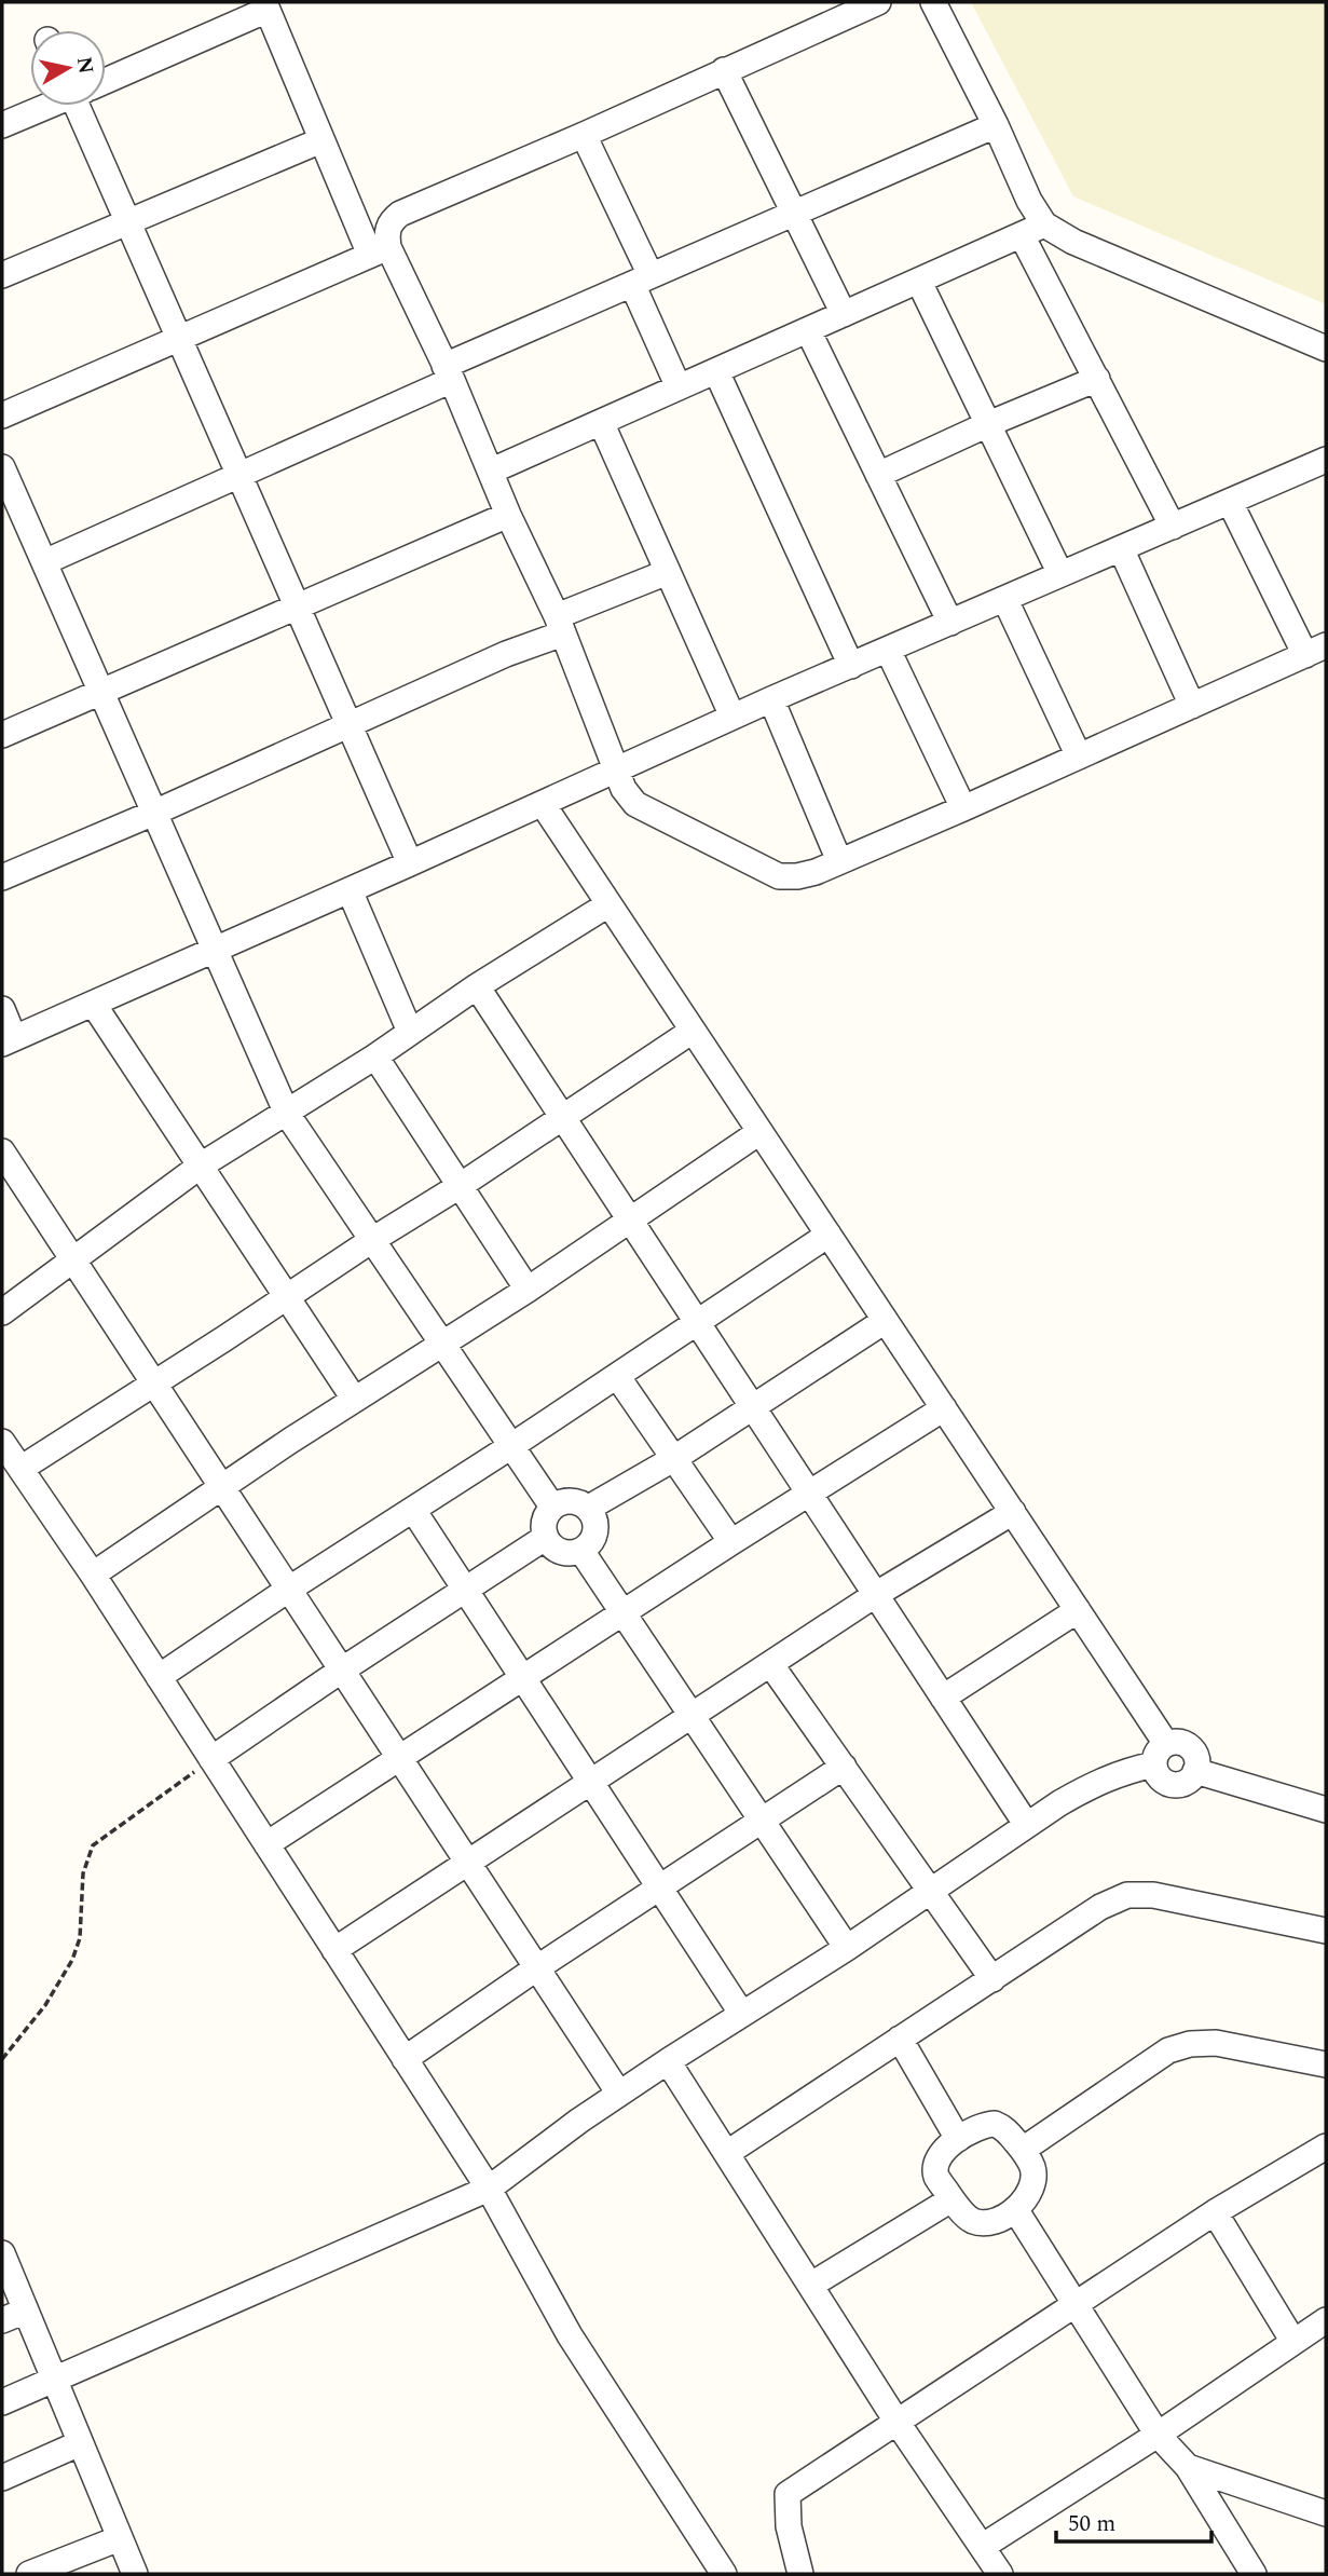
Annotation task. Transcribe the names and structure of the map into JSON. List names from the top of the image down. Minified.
{"scale_bar":"50 m","north":"right"}
